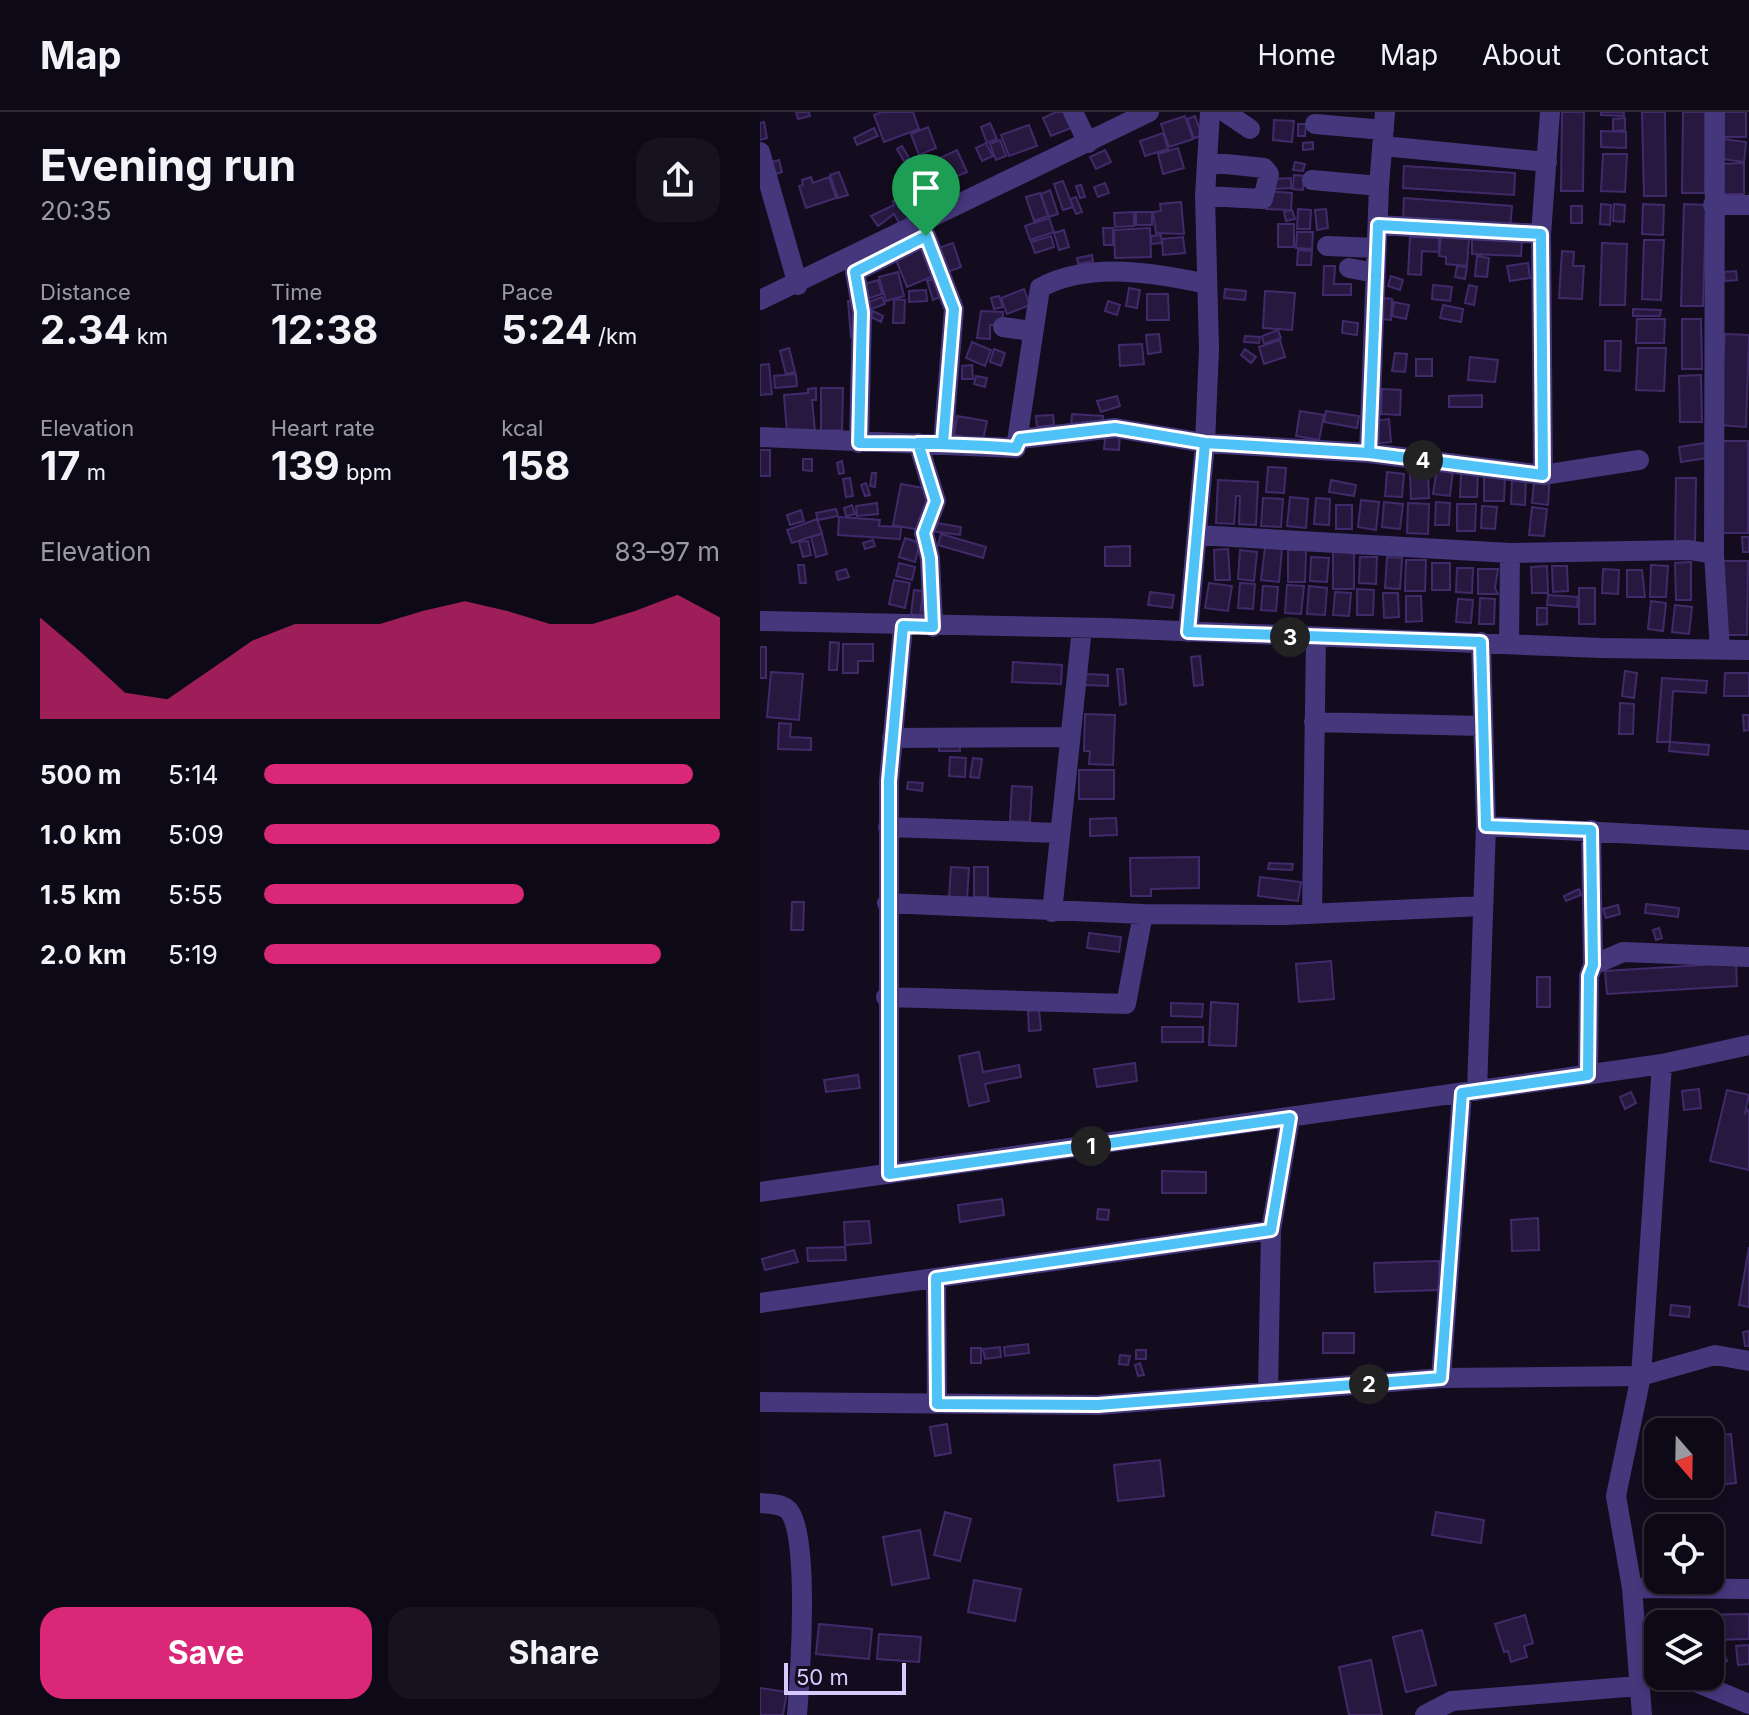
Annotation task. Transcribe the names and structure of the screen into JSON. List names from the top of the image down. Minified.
{"scale_bar":"50 m","north":"bottom","page":{"header":"Map","nav":["Home","Map","About","Contact"],"heading":["Evening run","20:35"],"stats":[["Distance","2.34 km"],["Time","12:38"],["Pace","5:24 /km"],["Elevation","17 m"],["Heart rate","139 bpm"],["kcal","158"]],"pins":["4","3","1","2"],"chart":["Elevation","83–97 m"],"list":[{"name":"500 m","note":"5:14"},{"name":"1.0 km","note":"5:09"},{"name":"1.5 km","note":"5:55"},{"name":"2.0 km","note":"5:19"}],"buttons":["Save","Share"],"scale":"50 m"}}
